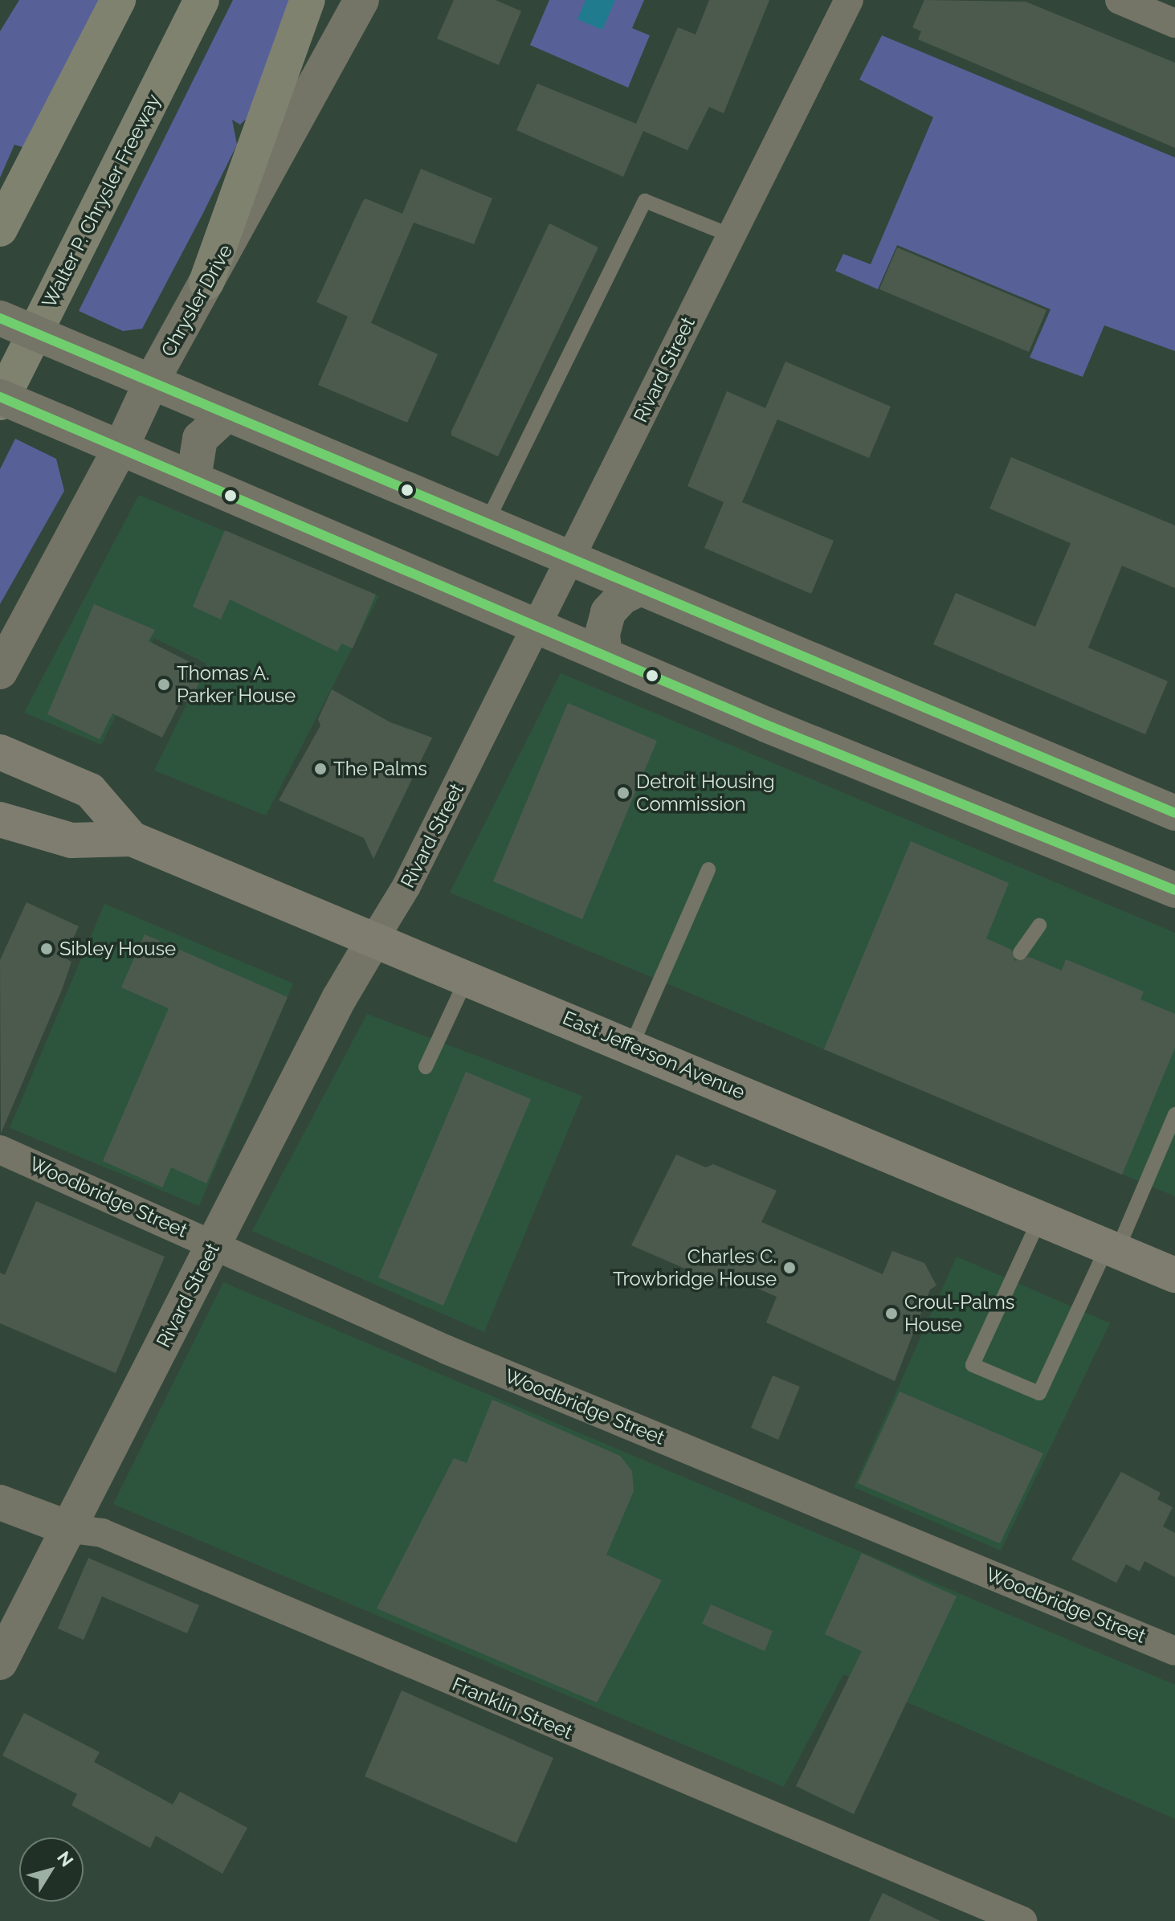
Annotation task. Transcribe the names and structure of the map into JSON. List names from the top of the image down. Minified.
{"streets":{"highway":["Walter P. Chrysler Freeway"],"main road":["East Jefferson Avenue"],"street":["Chrysler Drive","Rivard Street","Woodbridge Street","Franklin Street"]},"crossings":[["Rivard Street","East Jefferson Avenue"],["Rivard Street","Woodbridge Street"],["Rivard Street","Franklin Street"]],"places":["Thomas A. Parker House","The Palms","Detroit Housing Commission","Sibley House","Charles C. Trowbridge House","Croul-Palms House"],"north":"top right"}
